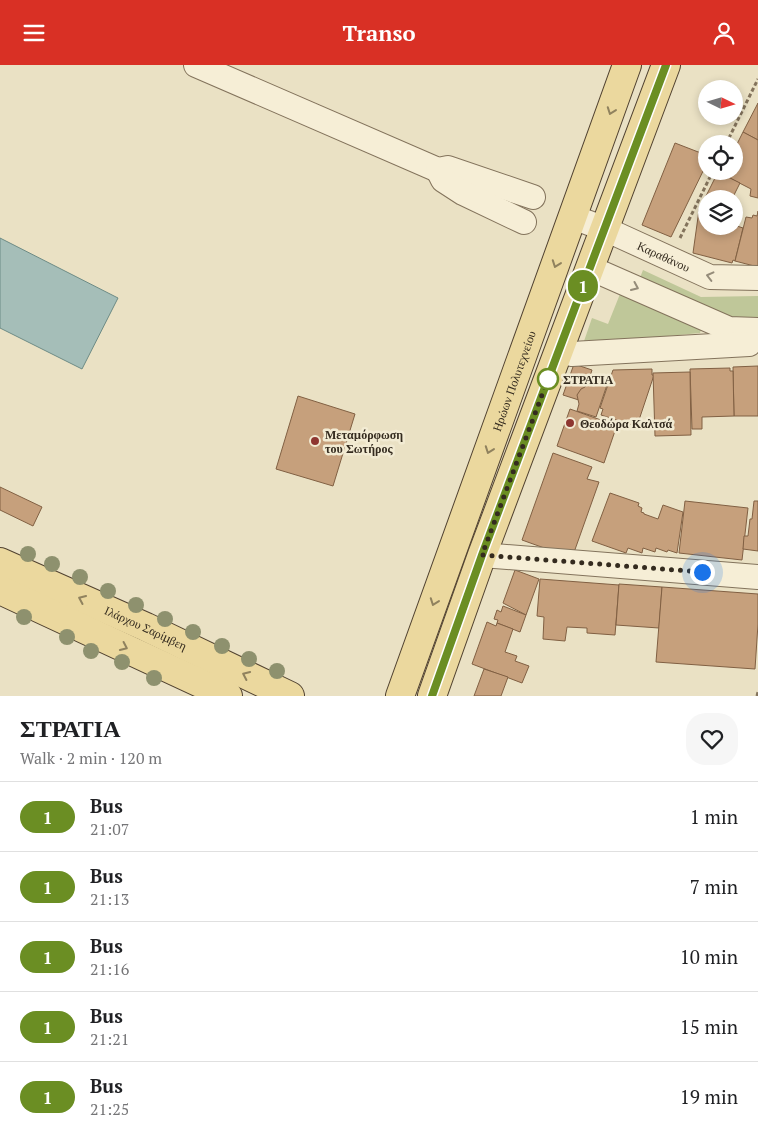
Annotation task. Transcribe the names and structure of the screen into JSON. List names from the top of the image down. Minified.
{"streets":{"main road":["Ηρώων Πολυτεχνείου","Ιλάρχου Σαρίμβεη"],"street":["Καραθάνου"]},"crossings":[["Καραθάνου","Ηρώων Πολυτεχνείου"]],"places":["ΣΤΡΑΤΙΑ","Θεοδώρα Καλτσά","Μεταμόρφωση του Σωτήρος"],"lines":["bus line 1"],"north":"right","page":{"header":"Transo","on_map":"1","heading":["ΣΤΡΑΤΙΑ","Walk · 2 min · 120 m"],"list":[{"mark":"1","name":"Bus","note":"21:07","value":"1 min"},{"mark":"1","name":"Bus","note":"21:13","value":"7 min"},{"mark":"1","name":"Bus","note":"21:16","value":"10 min"},{"mark":"1","name":"Bus","note":"21:21","value":"15 min"},{"mark":"1","name":"Bus","note":"21:25","value":"19 min"}]}}
